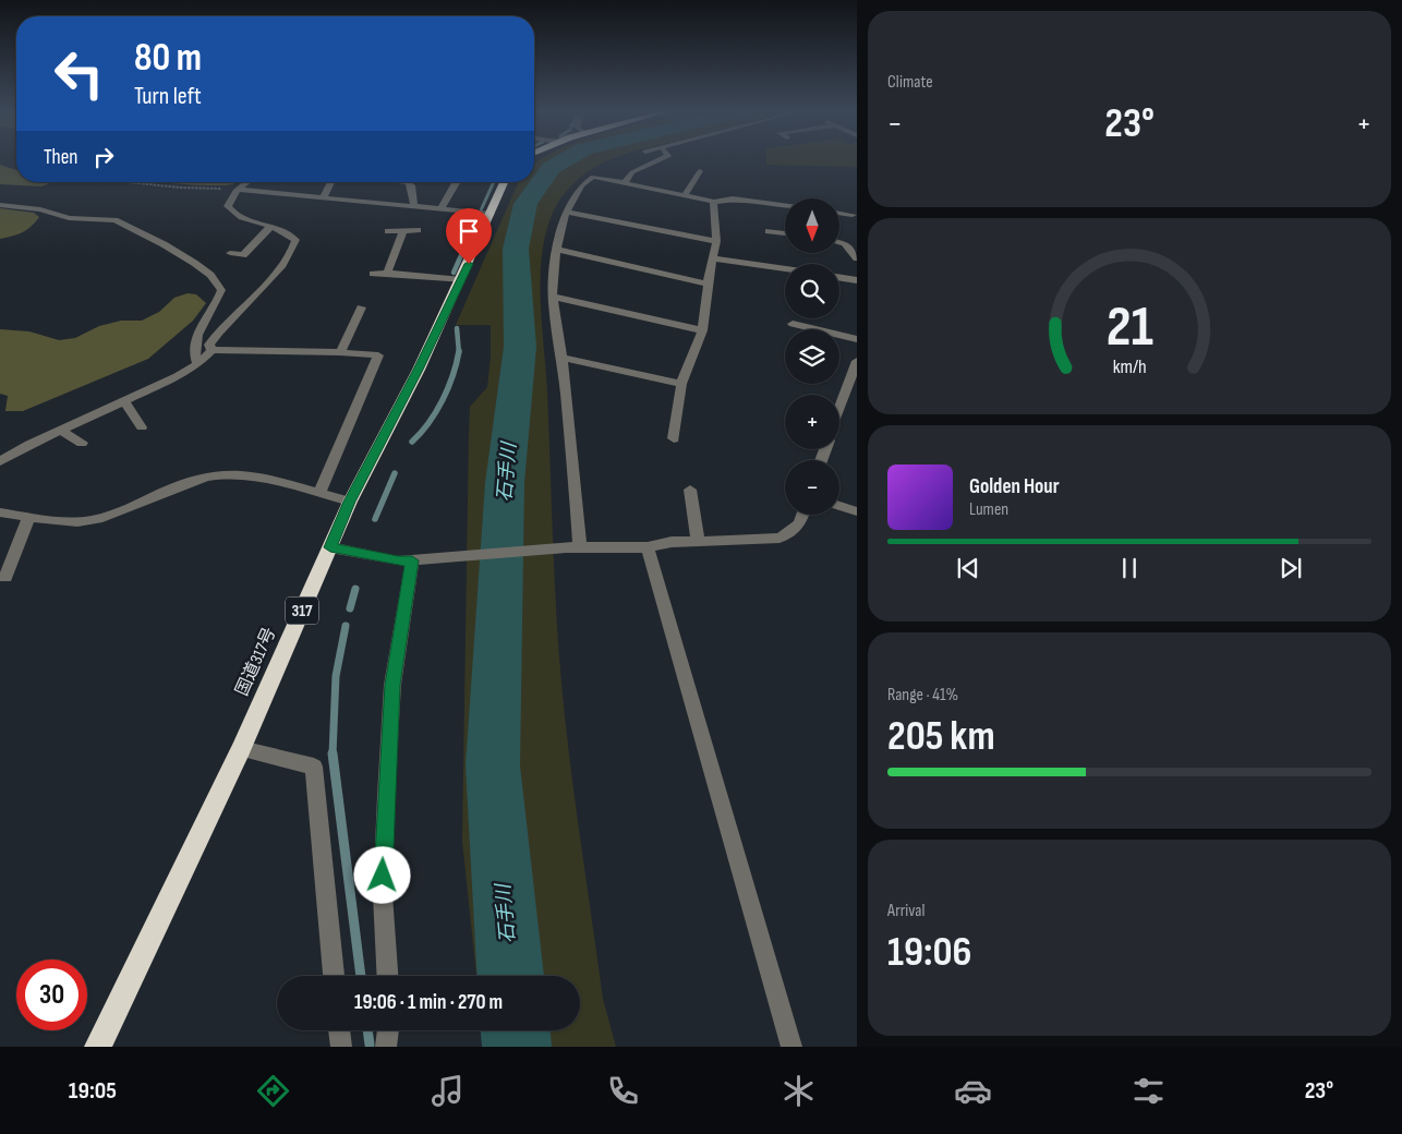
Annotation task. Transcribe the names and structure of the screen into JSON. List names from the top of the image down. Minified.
{"streets":{"highway":["317","国道317号"]},"water":["石手川"],"north":"bottom","page":{"tile":["Climate",["Range · 41%","205 km"],["Arrival","19:06"]],"turn":["80 m","Turn left"],"heat":["−","23°","+"],"then":"Then","map_buttons":["+","−"],"song":["Golden Hour","Lumen"],"limit":"30","trip":"19:06 · 1 min · 270 m","tabs":["19:05","23°"],"gauge":["21","km/h"]}}
